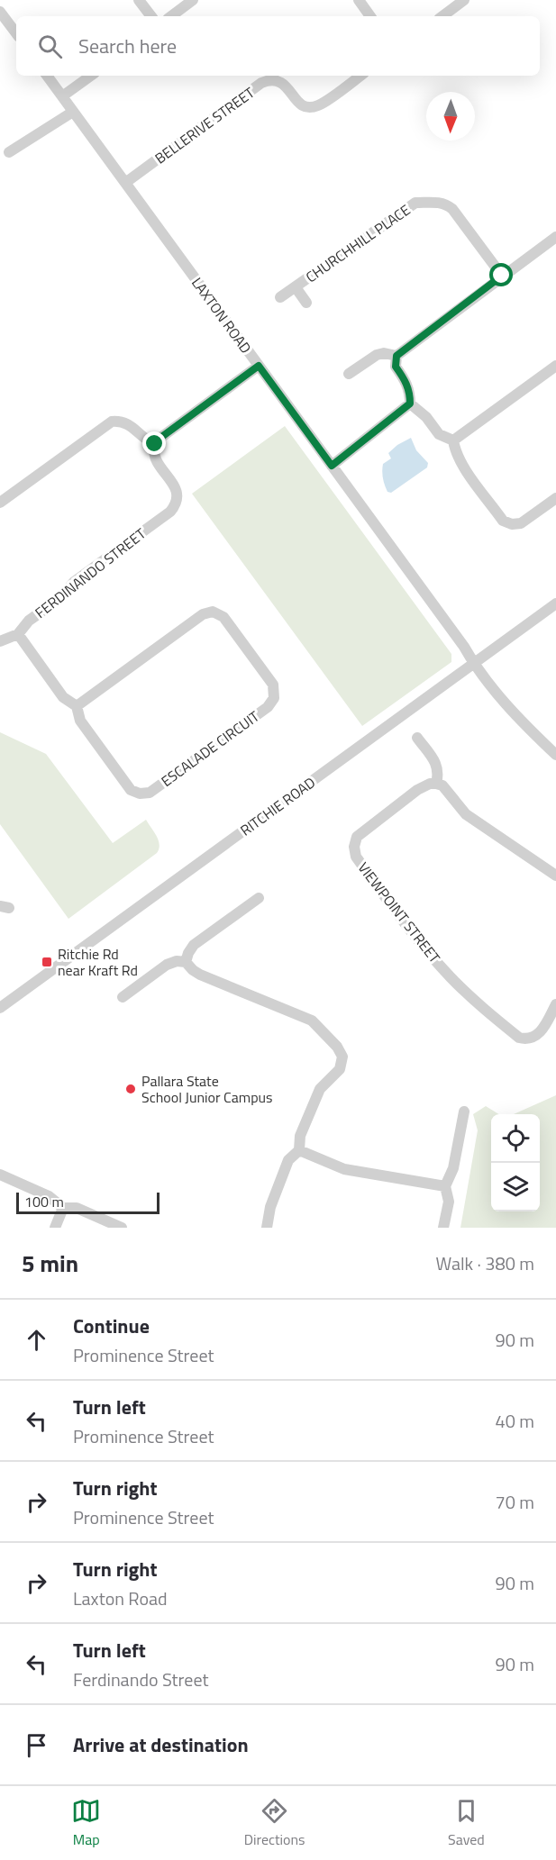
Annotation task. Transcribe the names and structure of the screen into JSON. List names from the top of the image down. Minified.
{"streets":{"street":["BELLERIVE STREET","CHURCHHILL PLACE","LAXTON ROAD","FERDINANDO STREET","ESCALADE CIRCUIT","RITCHIE ROAD","VIEWPOINT STREET"]},"crossings":[["BELLERIVE STREET","LAXTON ROAD"],["LAXTON ROAD","RITCHIE ROAD"],["FERDINANDO STREET","ESCALADE CIRCUIT"]],"places":{"transit":["Ritchie Rd near Kraft Rd"],"other":["Pallara State School Junior Campus"]},"scale_bar":"100 m","north":"bottom","page":{"search":"Search here","scale":"100 m","heading":["5 min","Walk · 380 m"],"list":[["Continue","Prominence Street","90 m"],["Turn left","Prominence Street","40 m"],["Turn right","Prominence Street","70 m"],["Turn right","Laxton Road","90 m"],["Turn left","Ferdinando Street","90 m"],"Arrive at destination"],"nav":["Map","Directions","Saved"]}}
